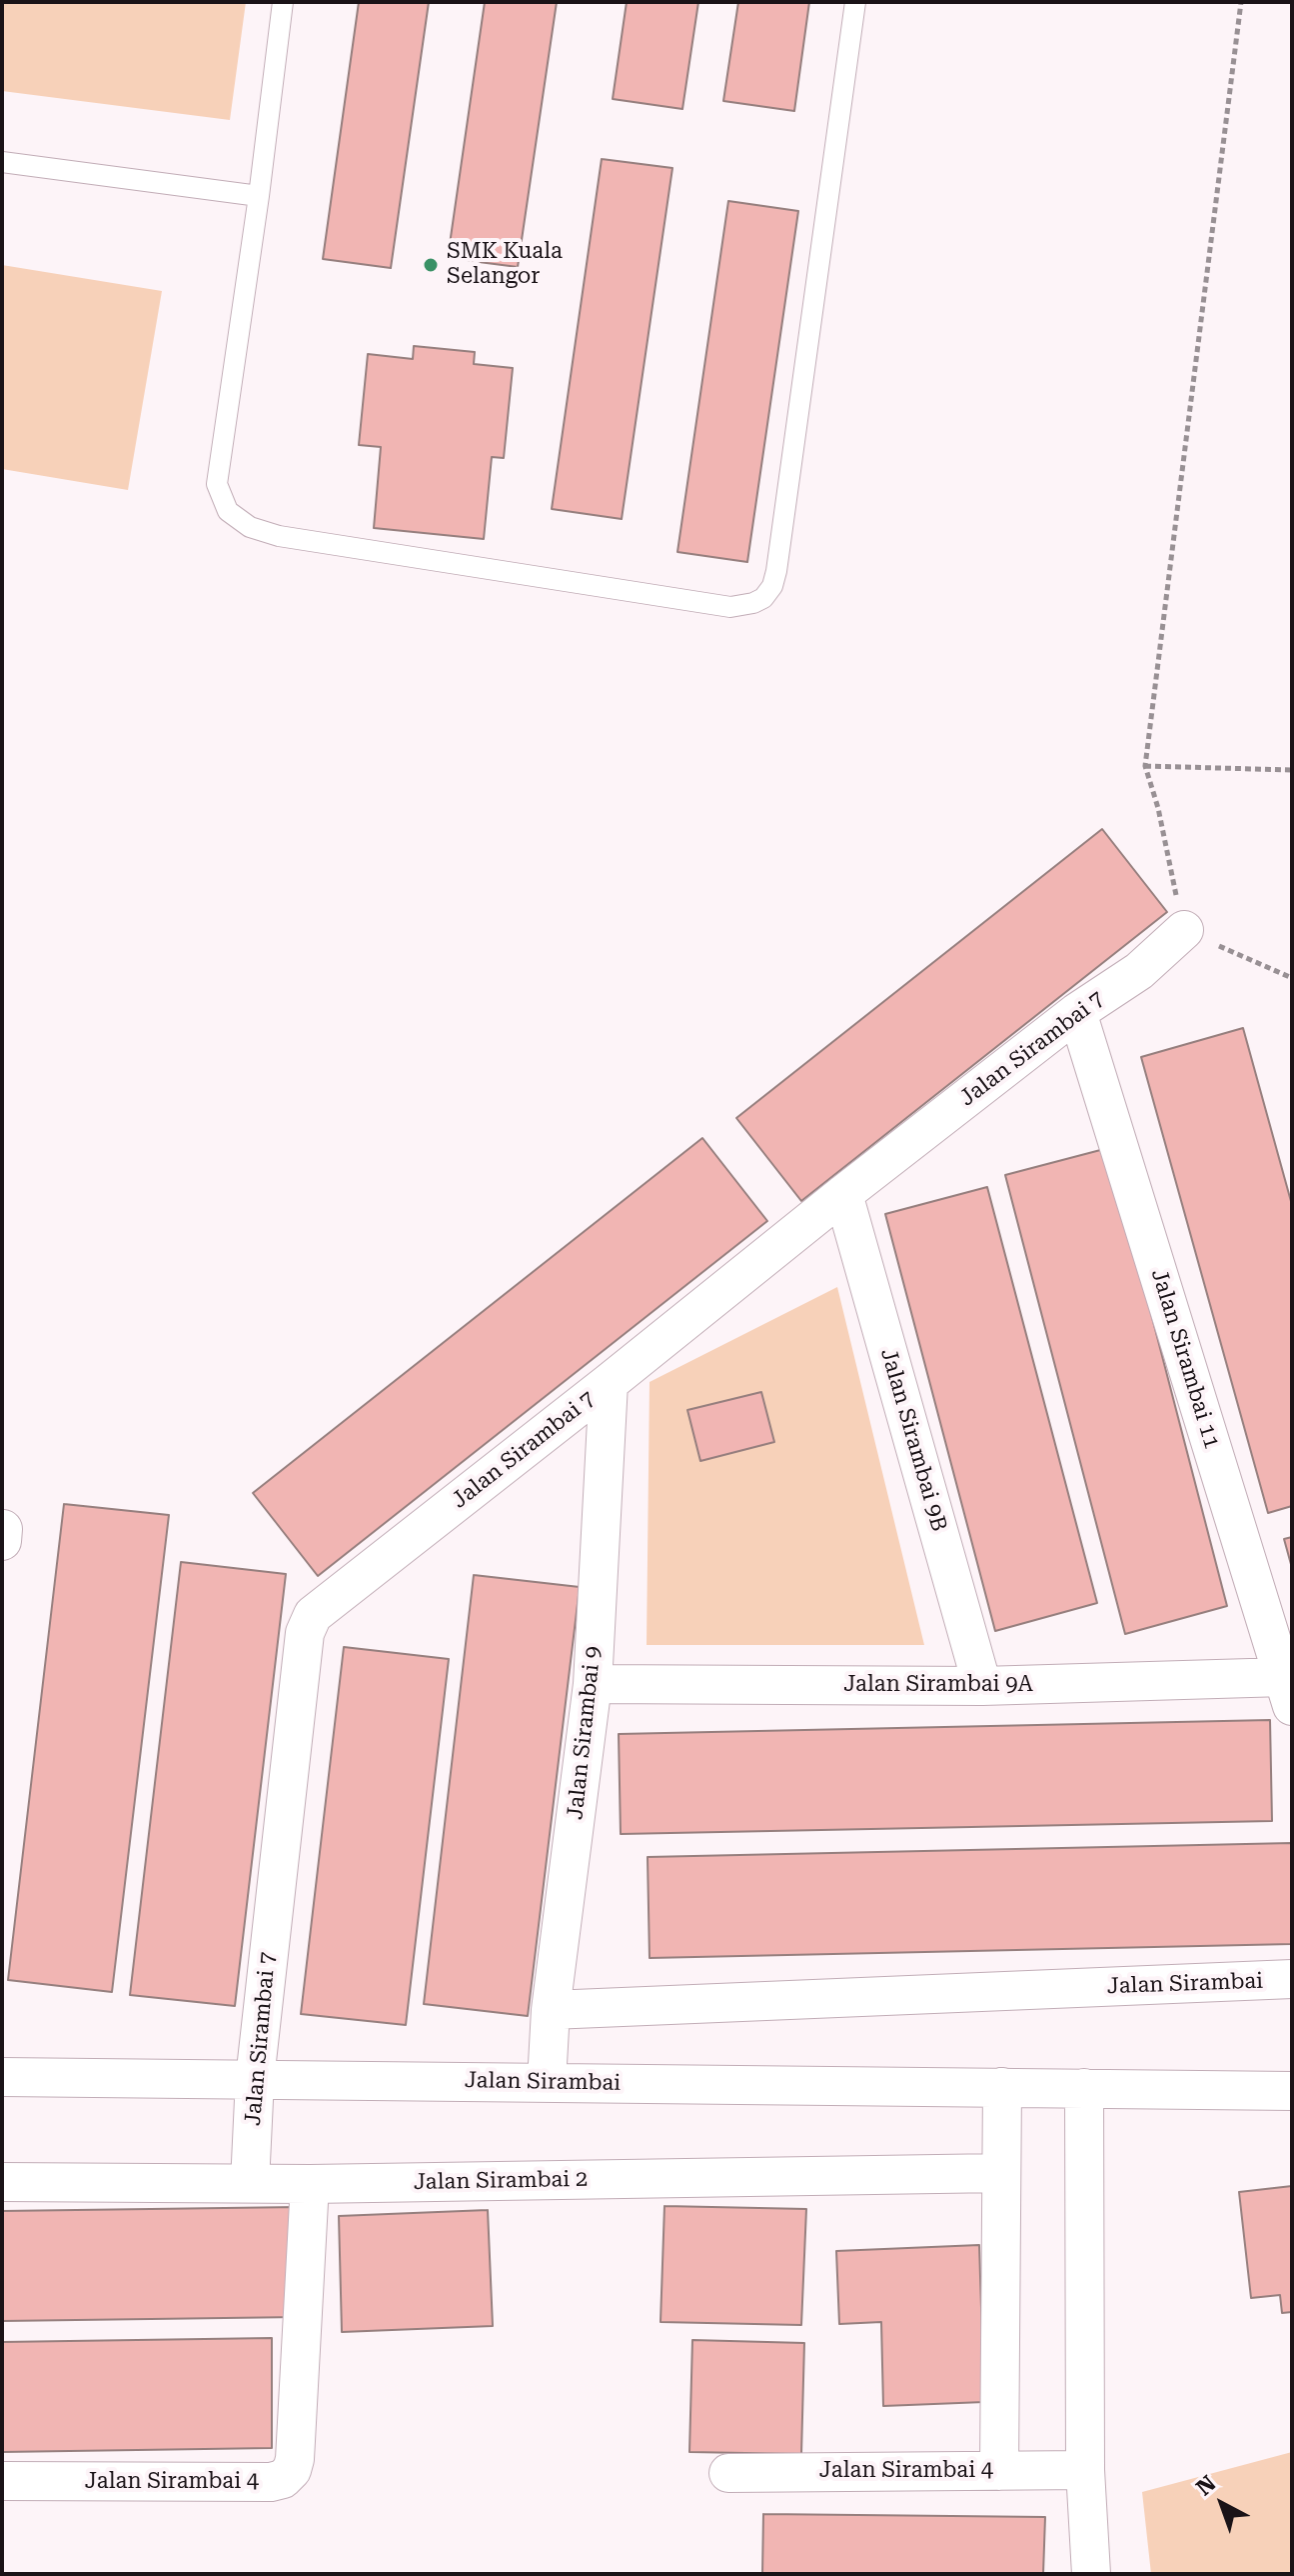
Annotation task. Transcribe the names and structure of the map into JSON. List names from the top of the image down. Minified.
{"streets":{"street":["Jalan Sirambai 7","Jalan Sirambai 11","Jalan Sirambai 9B","Jalan Sirambai 9A","Jalan Sirambai 9","Jalan Sirambai","Jalan Sirambai 2","Jalan Sirambai 4"]},"crossings":[["Jalan Sirambai 7","Jalan Sirambai 11"],["Jalan Sirambai 7","Jalan Sirambai 9B"],["Jalan Sirambai 7","Jalan Sirambai 9"],["Jalan Sirambai 7","Jalan Sirambai"],["Jalan Sirambai 7","Jalan Sirambai 2"],["Jalan Sirambai 11","Jalan Sirambai 9A"],["Jalan Sirambai 9B","Jalan Sirambai 9A"],["Jalan Sirambai 9A","Jalan Sirambai 9"],["Jalan Sirambai 9","Jalan Sirambai"],["Jalan Sirambai 2","Jalan Sirambai 4"]],"places":["SMK Kuala Selangor"],"north":"top left"}
